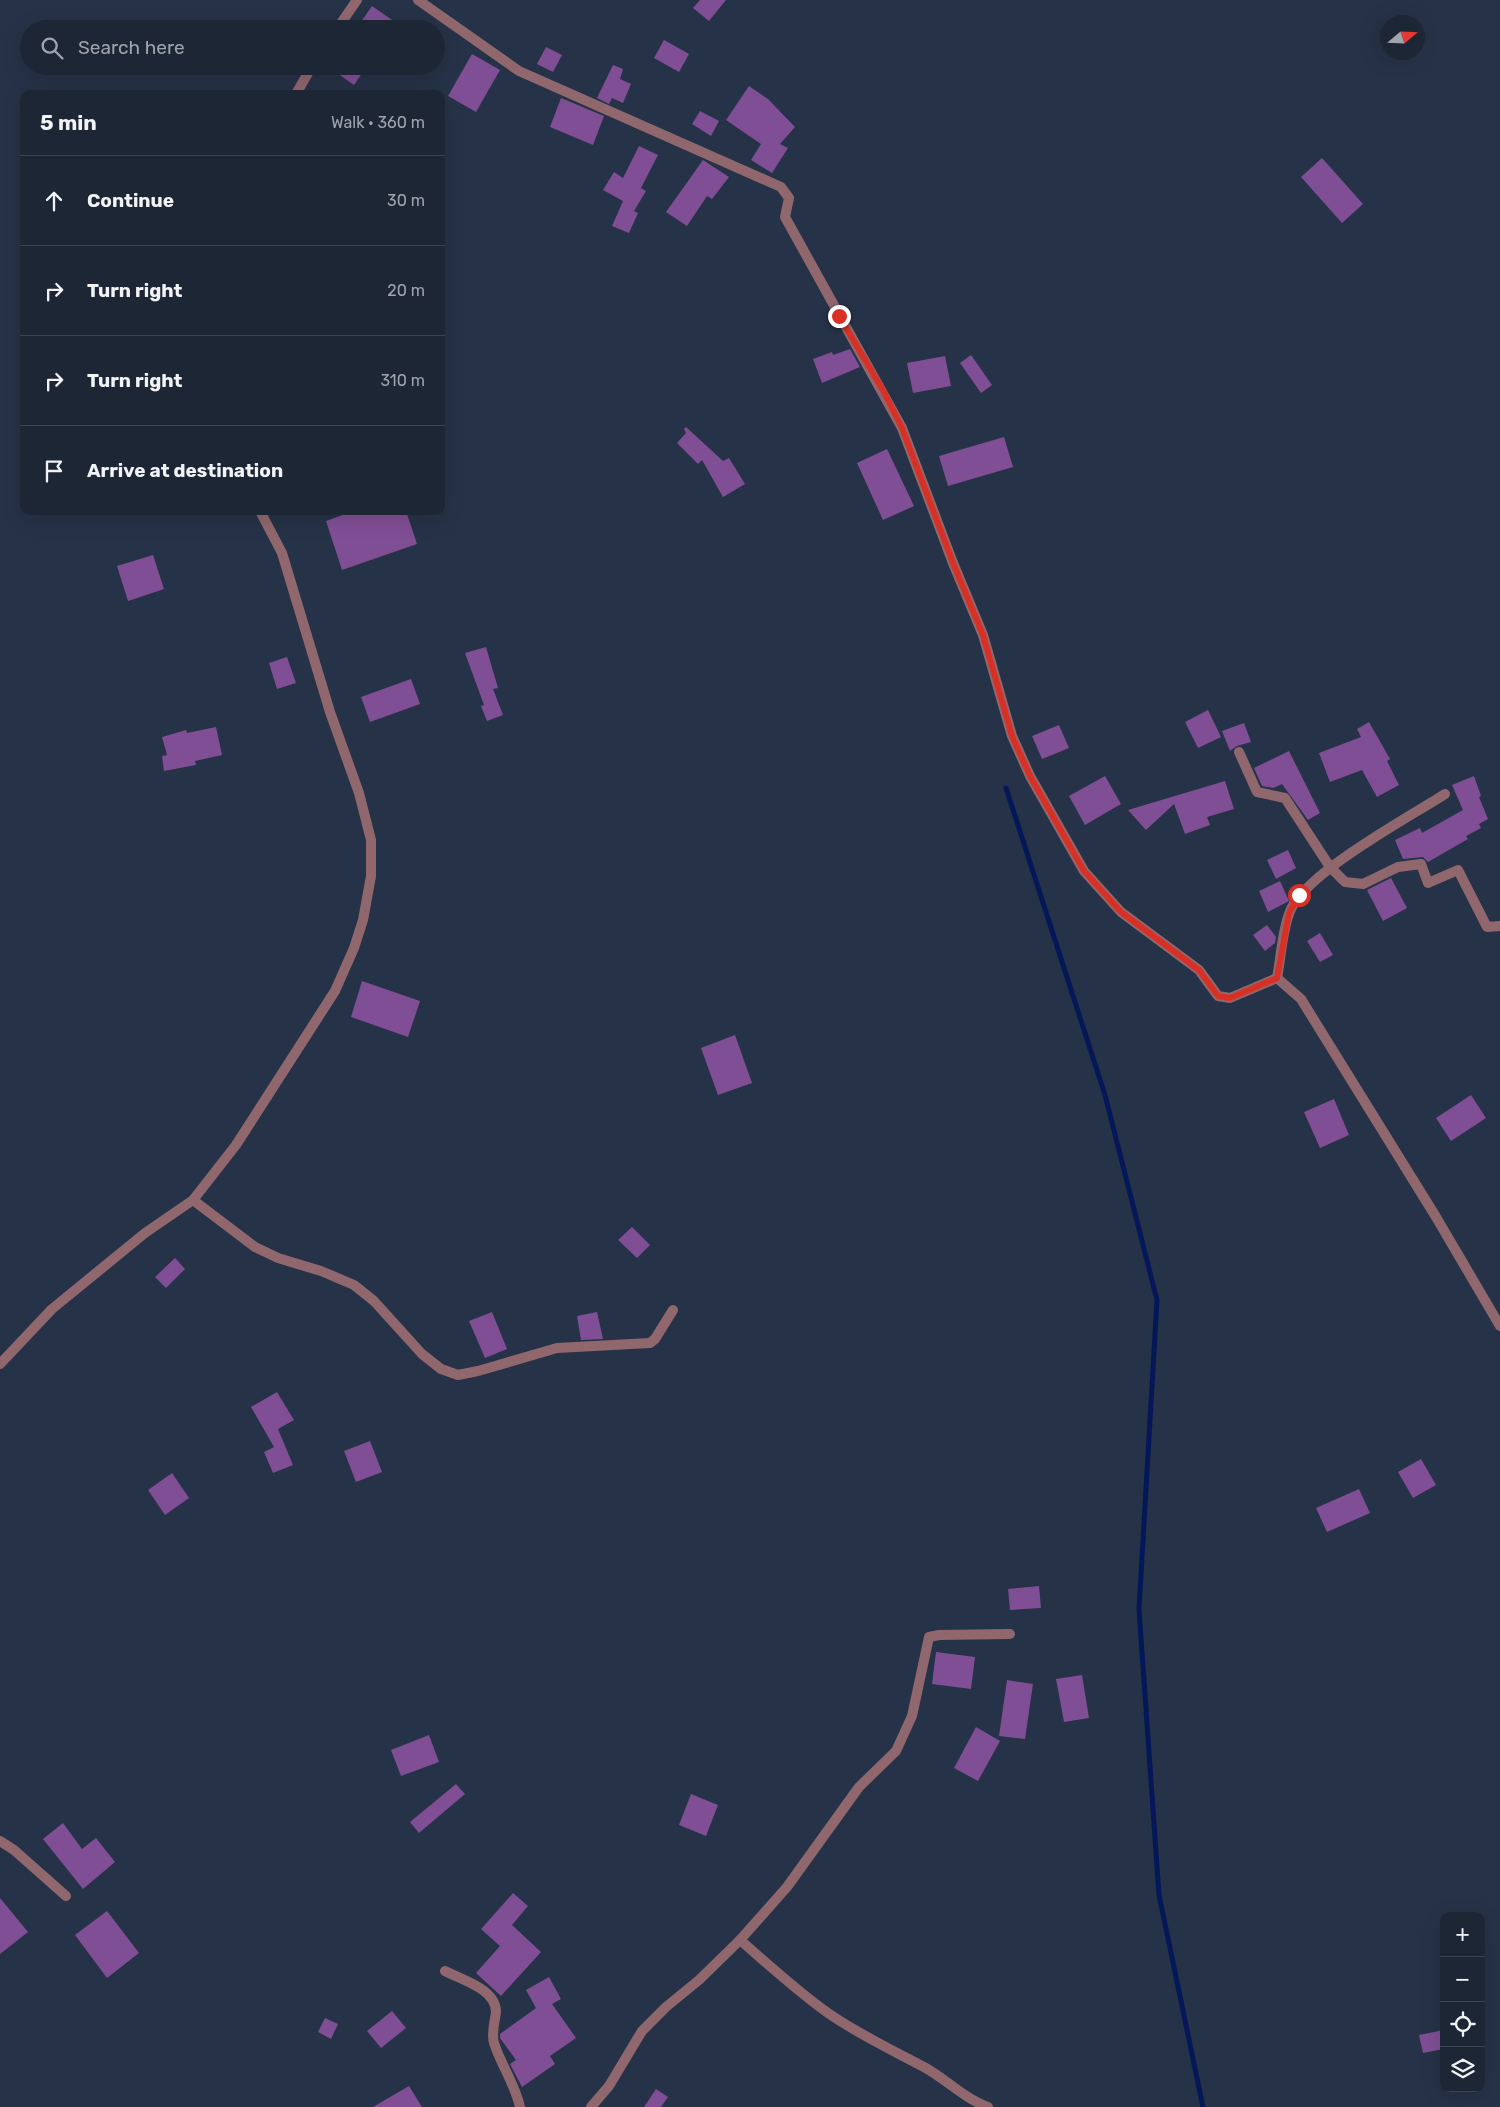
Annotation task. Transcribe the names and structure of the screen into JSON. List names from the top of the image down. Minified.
{"north":"right","page":{"search":"Search here","heading":["5 min","Walk · 360 m"],"list":[["Continue","30 m"],["Turn right","20 m"],["Turn right","310 m"],"Arrive at destination"],"map_buttons":["+","−"]}}
